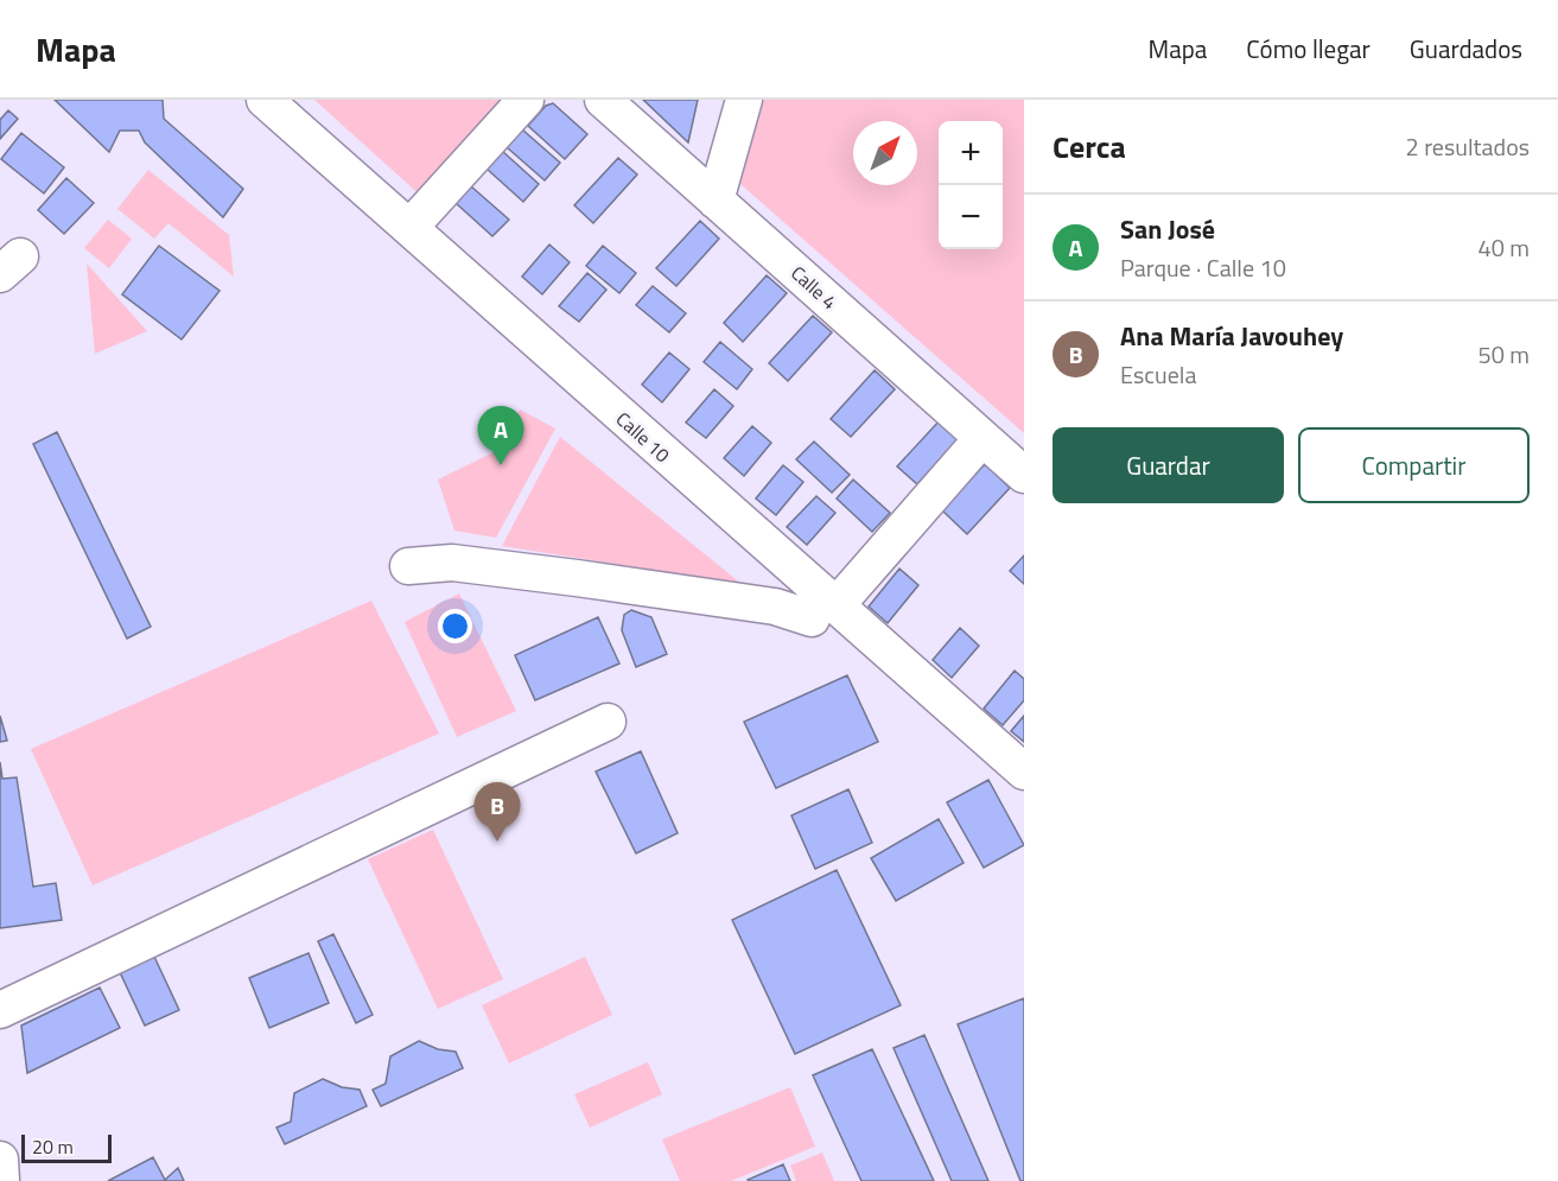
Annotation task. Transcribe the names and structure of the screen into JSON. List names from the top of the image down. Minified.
{"streets":{"street":["Calle 4","Calle 10"]},"scale_bar":"20 m","north":"top right","page":{"header":"Mapa","nav":["Mapa","Cómo llegar","Guardados"],"heading":["Cerca","2 resultados"],"map_buttons":["+","−"],"list":[{"mark":"A","name":"San José","note":"Parque · Calle 10","value":"40 m"},{"mark":"B","name":"Ana María Javouhey","note":"Escuela","value":"50 m"}],"pins":["A","B"],"buttons":["Guardar","Compartir"],"scale":"20 m"}}
